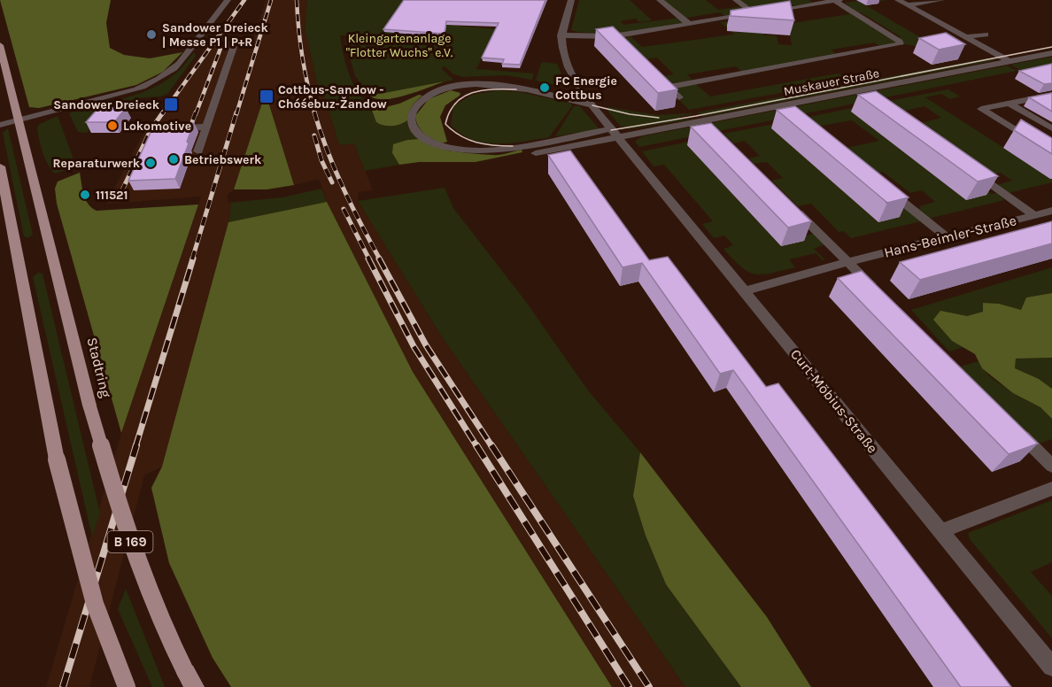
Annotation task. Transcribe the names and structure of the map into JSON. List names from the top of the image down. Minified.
{"streets":{"main road":["Stadtring","B 169"],"street":["Muskauer Straße","Hans-Beimler-Straße","Curt-Möbius-Straße"]},"crossings":[["Muskauer Straße","Curt-Möbius-Straße"],["Hans-Beimler-Straße","Curt-Möbius-Straße"]],"parks":["Kleingartenanlage \"Flotter Wuchs\" e.V."],"places":{"other":["Sandower Dreieck | Messe P1 | P+R","FC Energie Cottbus","Lokomotive","Betriebswerk","Reparaturwerk","111521"],"transit":["Cottbus-Sandow - Chóśebuz-Žandow","Sandower Dreieck"]}}
